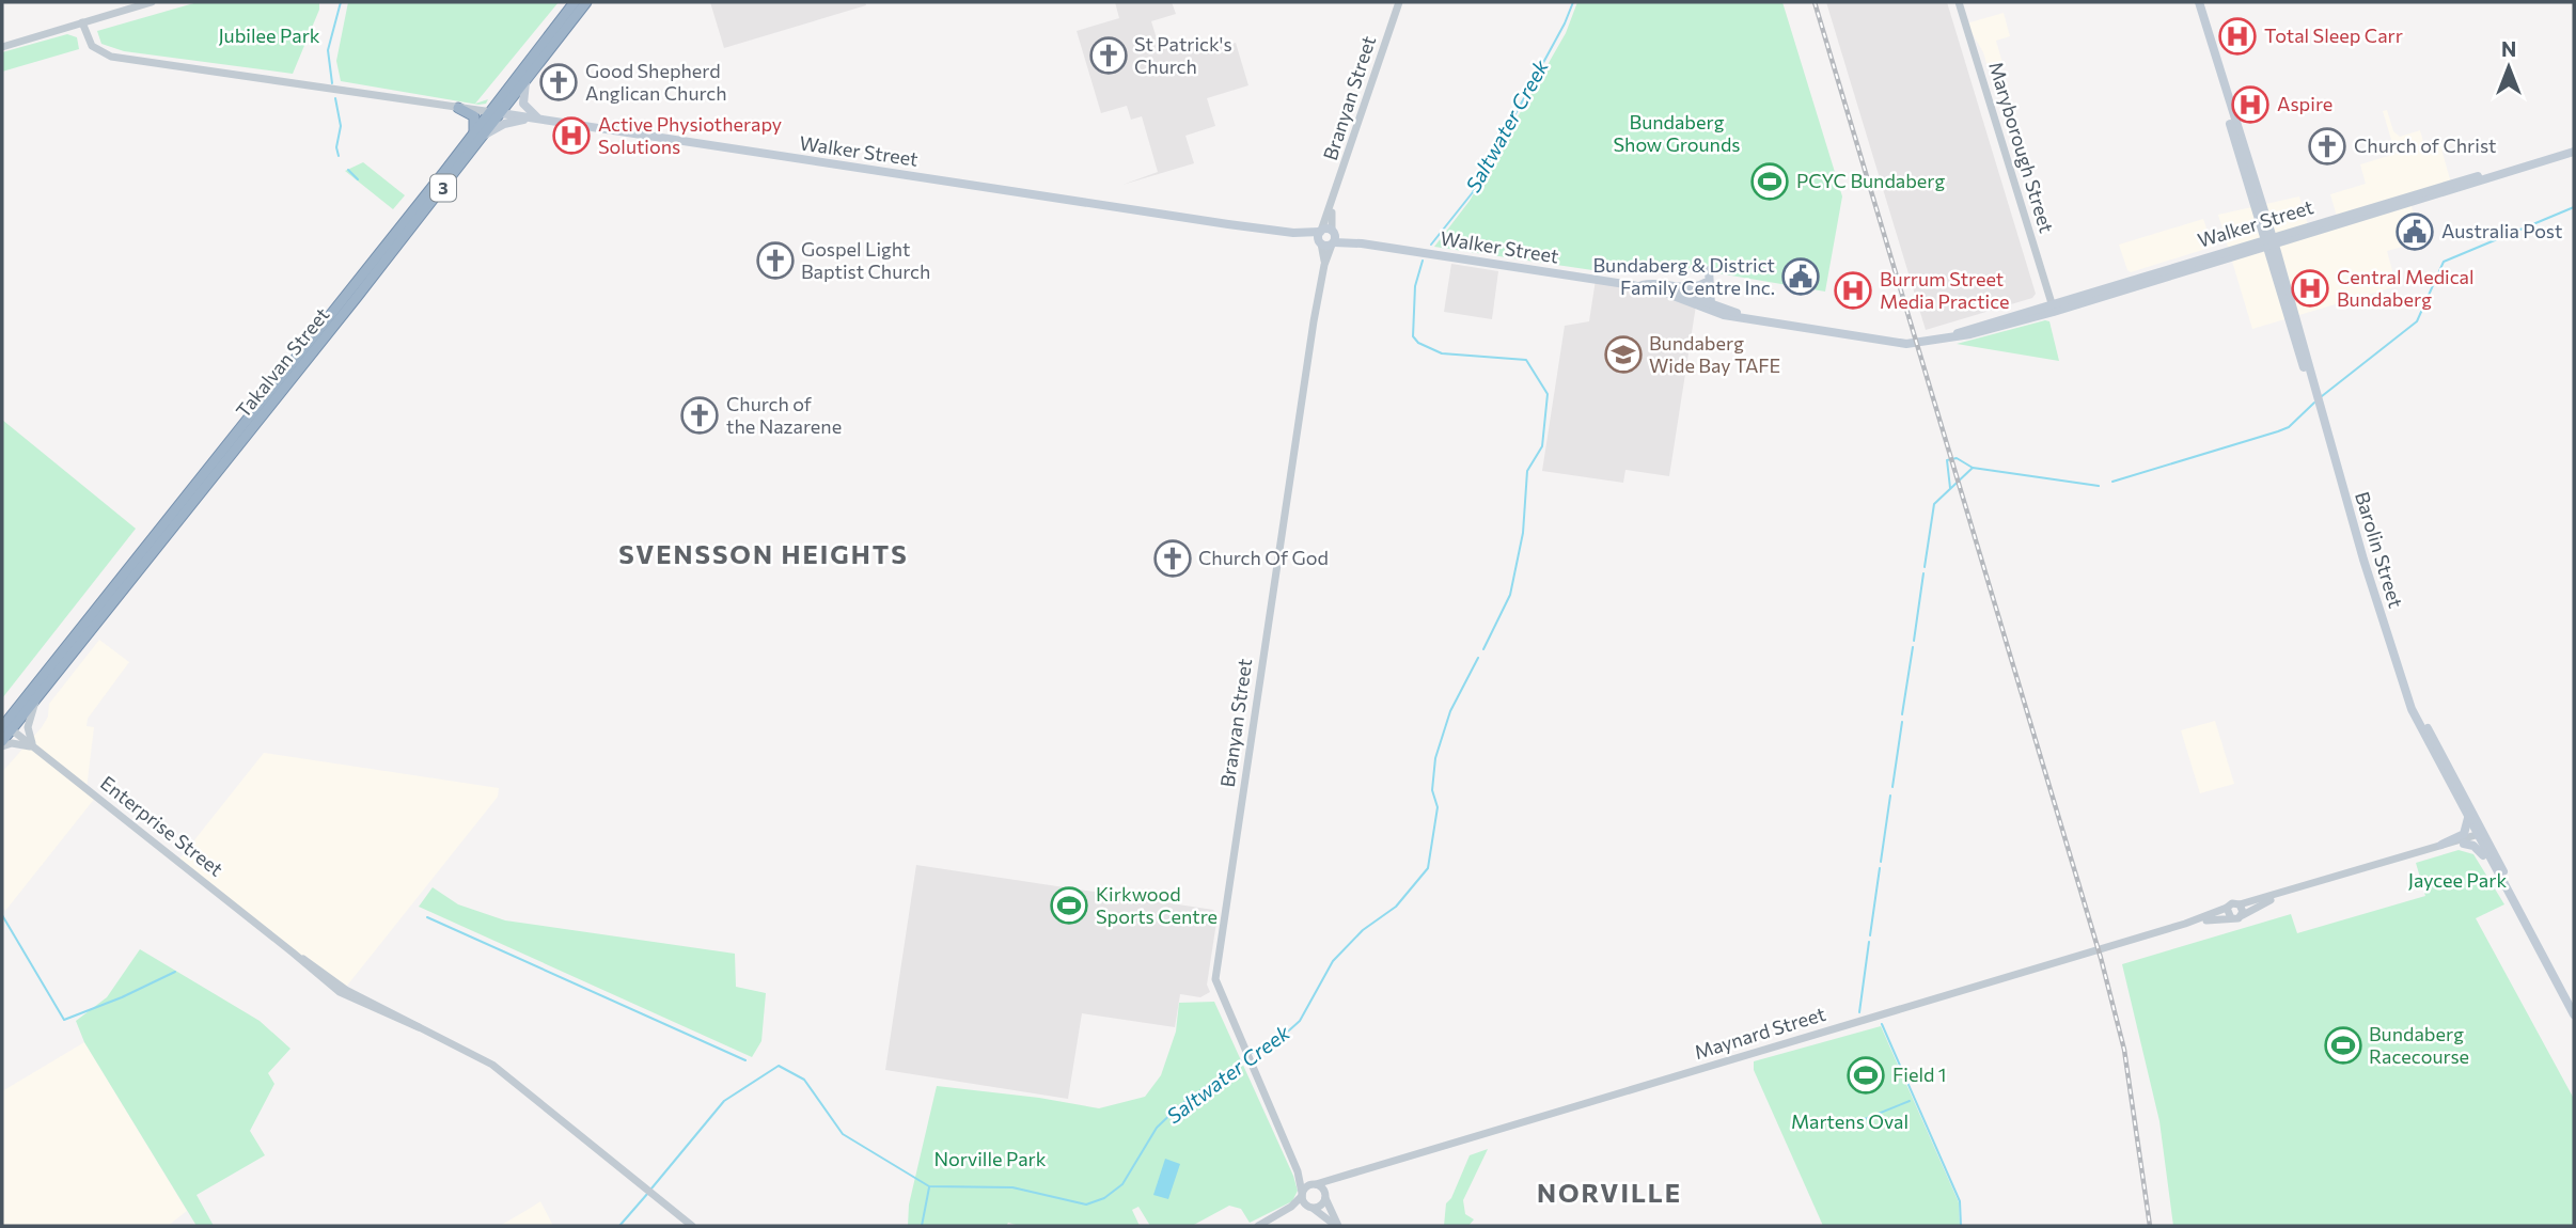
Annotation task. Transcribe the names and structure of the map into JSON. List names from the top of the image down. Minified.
{"streets":{"highway":["3","Takalvan Street"],"main road":["Walker Street","Barolin Street"],"street":["Branyan Street","Maryborough Street","Enterprise Street","Maynard Street"]},"crossings":[["Branyan Street","Walker Street"],["Branyan Street","Maynard Street"],["Maryborough Street","Walker Street"],["Walker Street","Takalvan Street"],["Walker Street","Barolin Street"],["Takalvan Street","Enterprise Street"]],"districts":["SVENSSON HEIGHTS","NORVILLE"],"water":["Saltwater Creek"],"parks":["Jubilee Park","Bundaberg Show Grounds","Jaycee Park","Martens Oval","Norville Park"],"places":{"hospital":["Total Sleep Carr","Aspire","Active Physiotherapy Solutions","Central Medical Bundaberg","Burrum Street Media Practice"],"church":["St Patrick's Church","Good Shepherd Anglican Church","Church of Christ","Gospel Light Baptist Church","Church of the Nazarene","Church Of God"],"sports":["PCYC Bundaberg","Kirkwood Sports Centre","Bundaberg Racecourse","Field 1"],"public building":["Australia Post","Bundaberg & District Family Centre Inc."],"school or university":["Bundaberg Wide Bay TAFE"]},"north":"top"}
